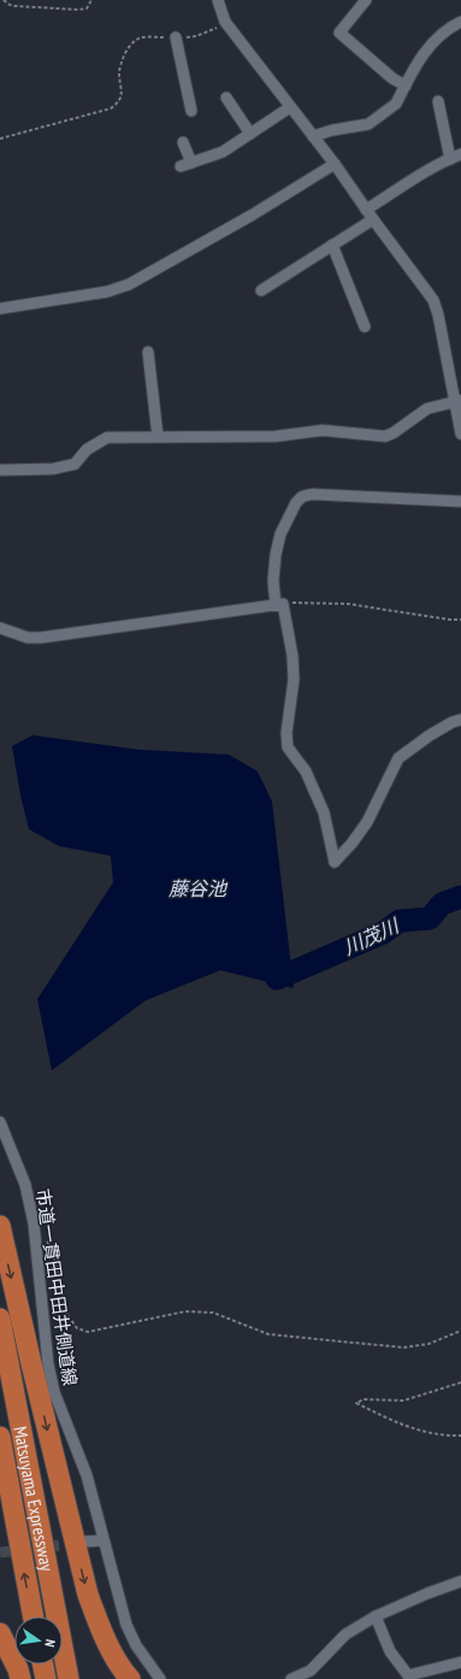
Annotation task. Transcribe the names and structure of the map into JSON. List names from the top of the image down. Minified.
{"streets":{"highway":["Matsuyama Expressway"],"street":["市道一貫田中田井側道線"]},"water":["藤谷池","川茂川"],"north":"right"}
